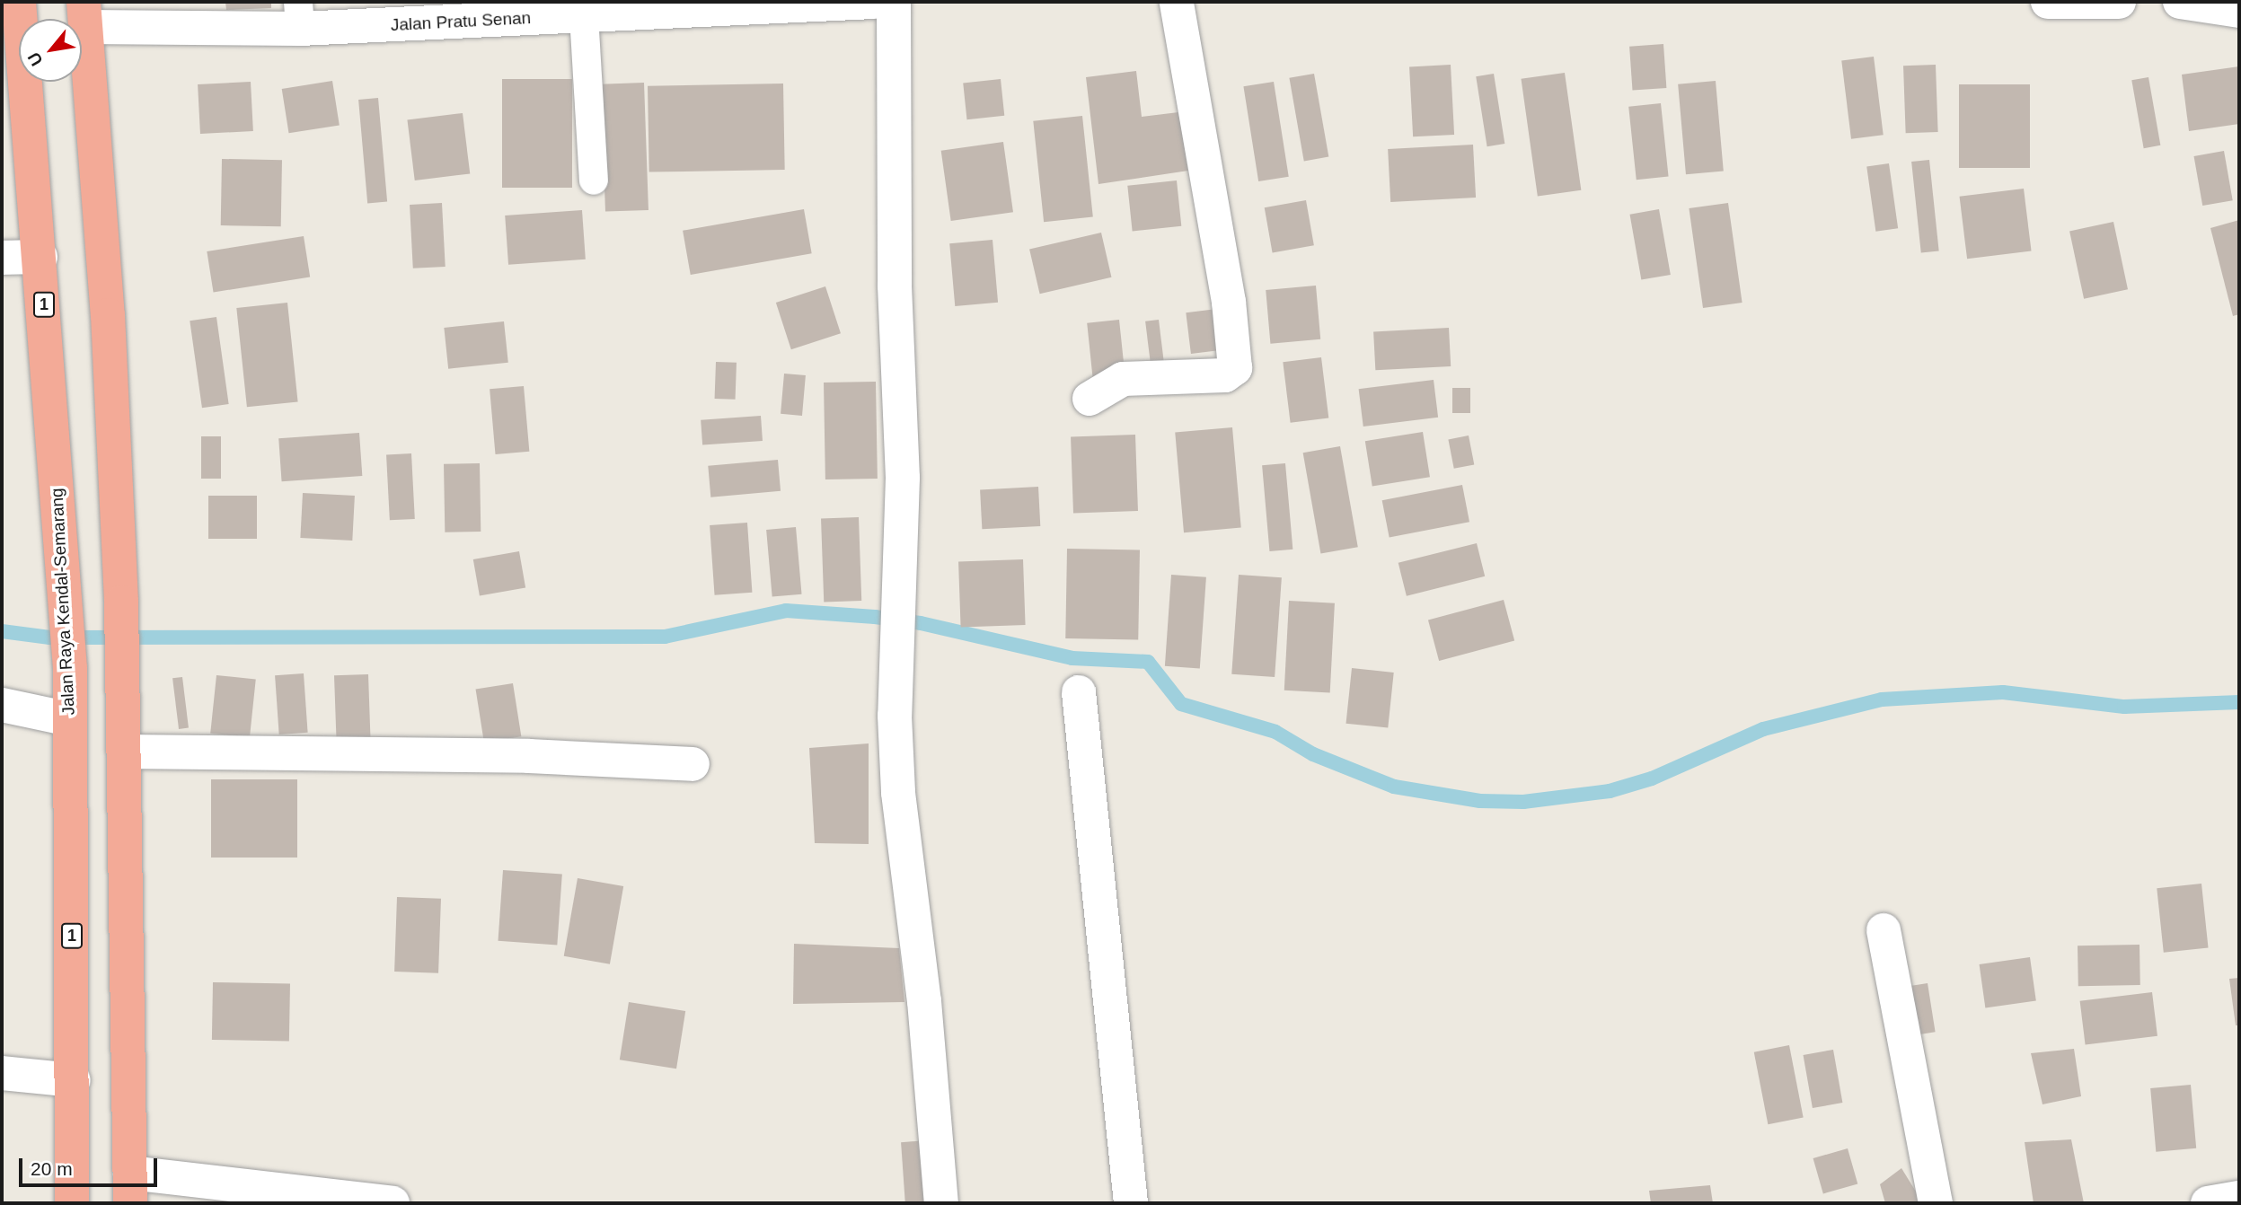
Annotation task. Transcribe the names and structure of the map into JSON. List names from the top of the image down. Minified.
{"streets":{"highway":["1","Jalan Raya Kendal-Semarang"],"street":["Jalan Pratu Senan"]},"scale_bar":"20 m","north":"bottom left"}
